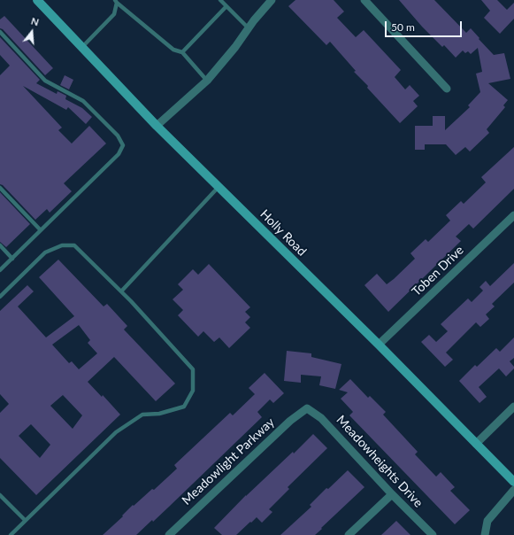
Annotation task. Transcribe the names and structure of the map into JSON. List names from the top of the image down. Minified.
{"streets":{"main road":["Holly Road"],"street":["Toben Drive","Meadowlight Parkway","Meadowheights Drive"]},"crossings":[["Holly Road","Toben Drive"],["Meadowlight Parkway","Meadowheights Drive"]],"scale_bar":"50 m","north":"top"}
